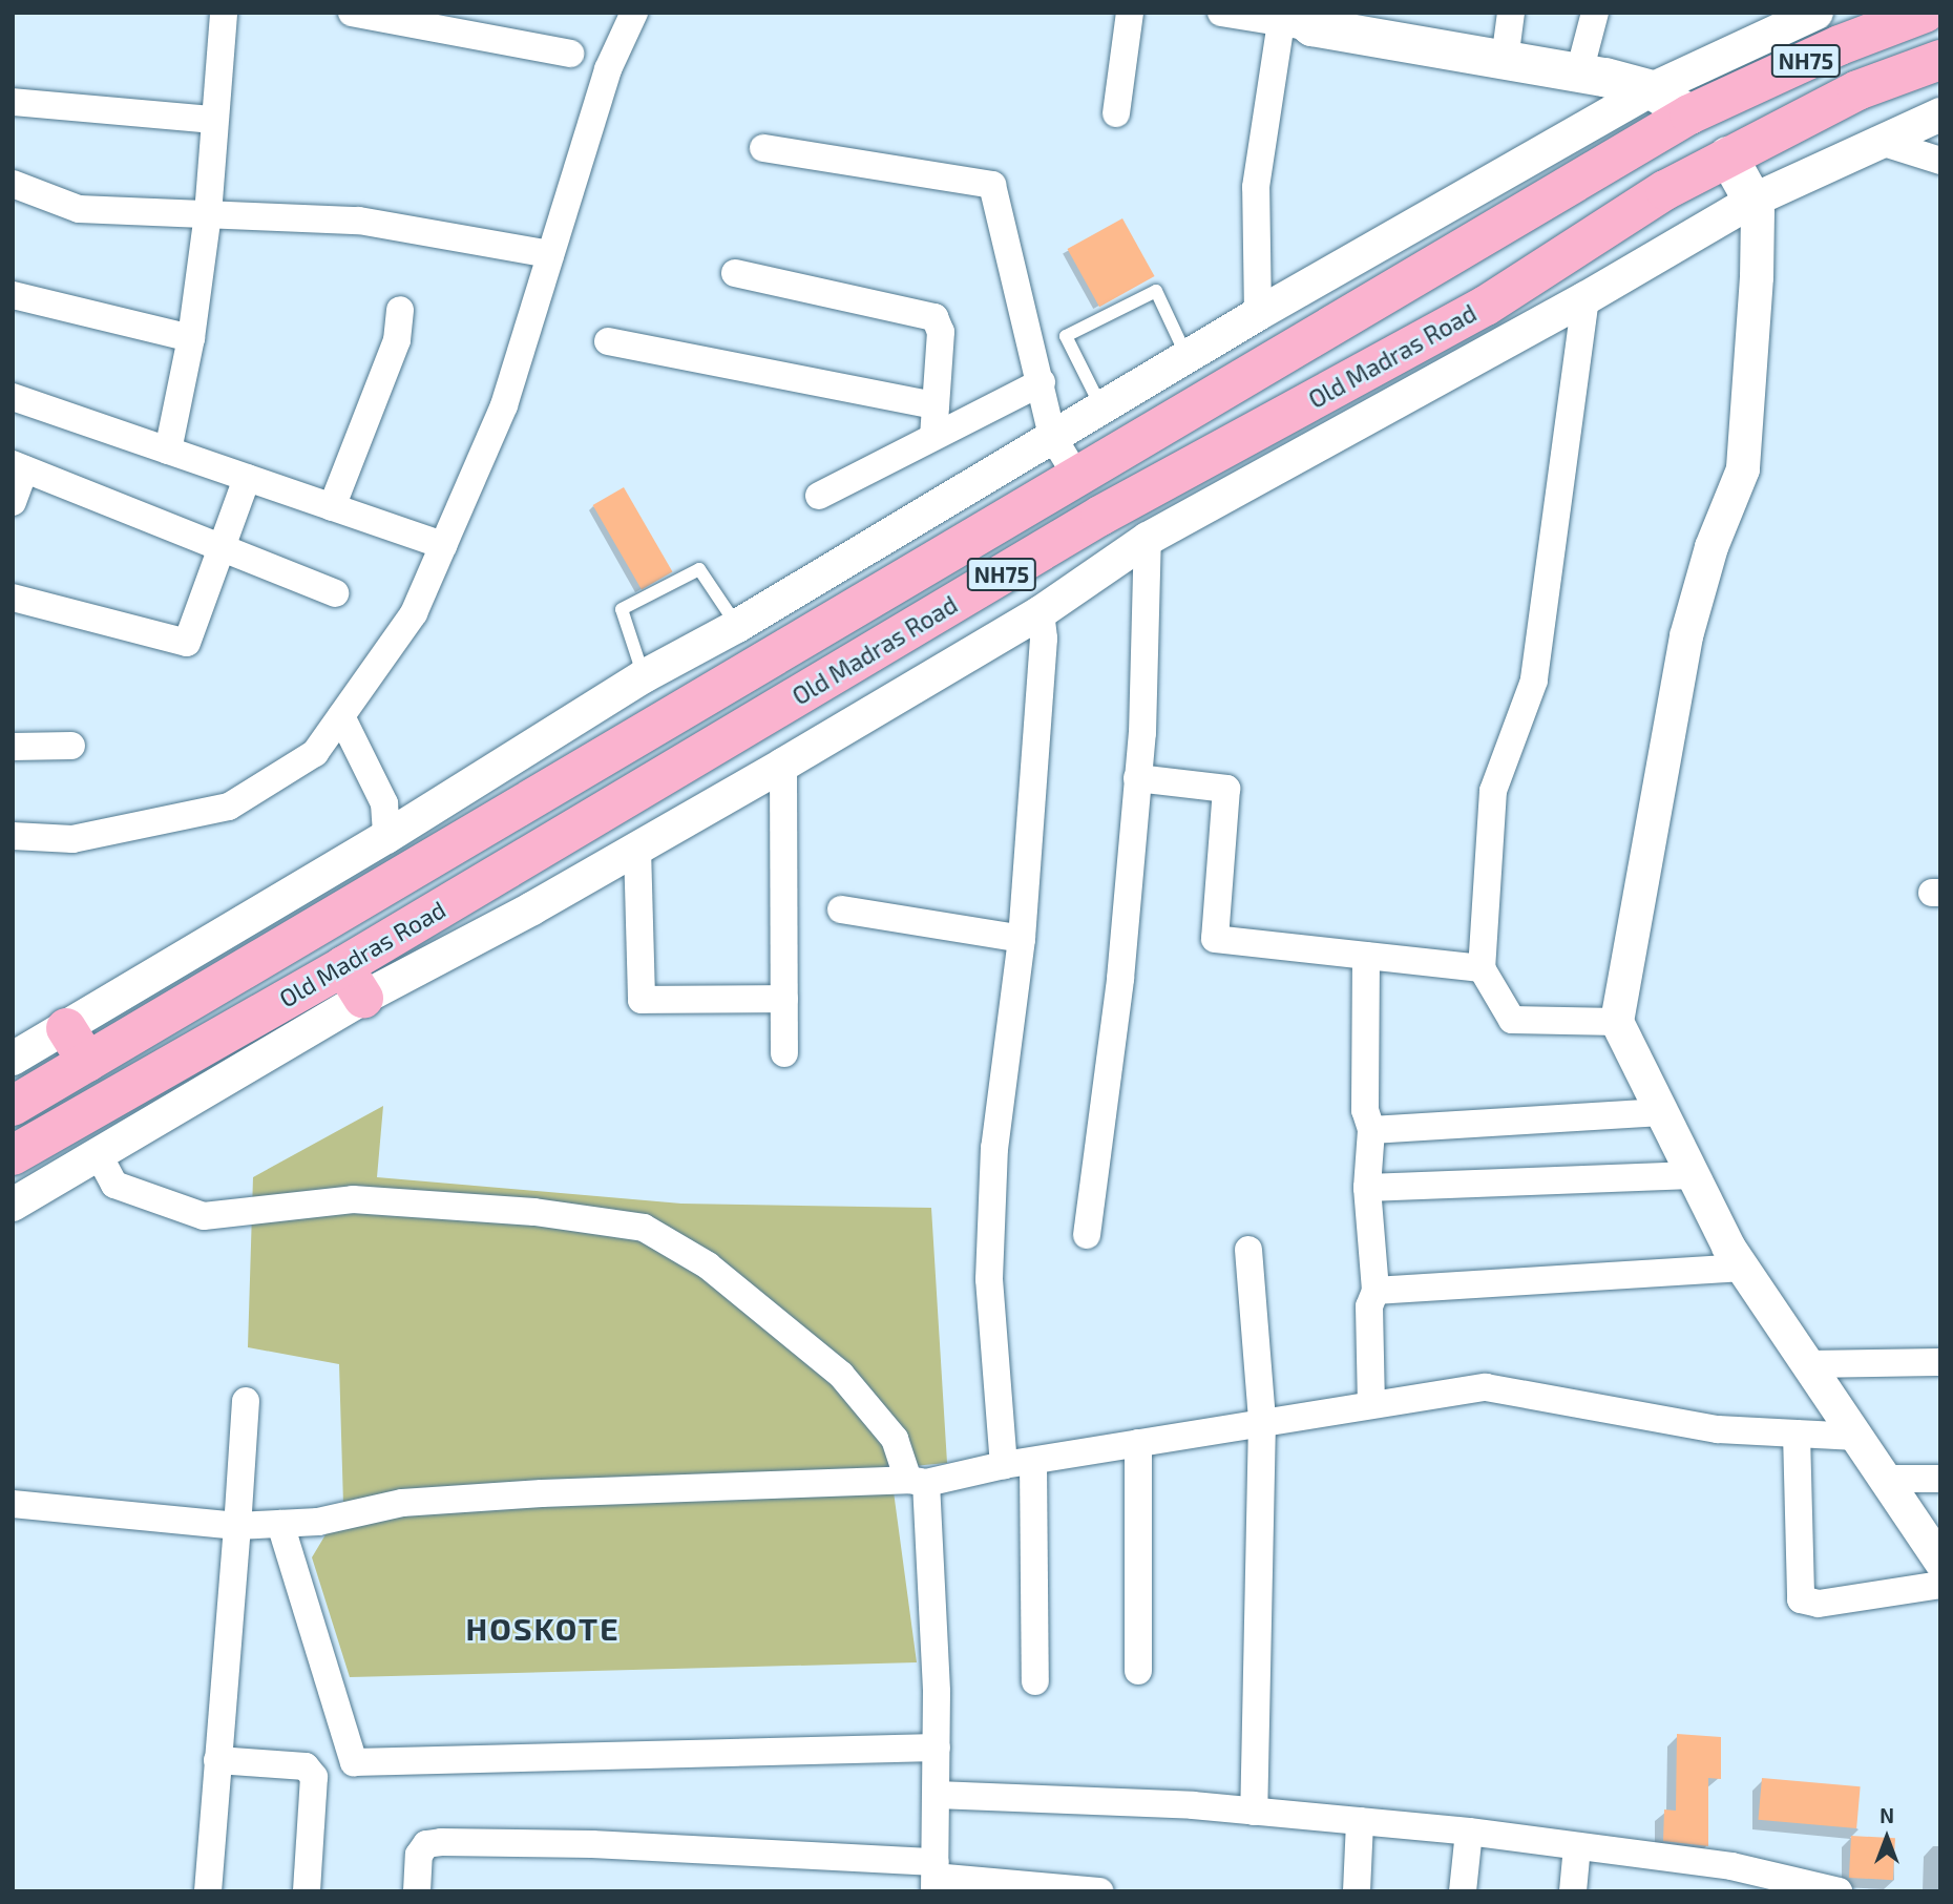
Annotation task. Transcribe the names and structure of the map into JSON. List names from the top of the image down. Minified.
{"streets":{"highway":["NH75","Old Madras Road"]},"districts":["HOSKOTE"],"north":"top"}
